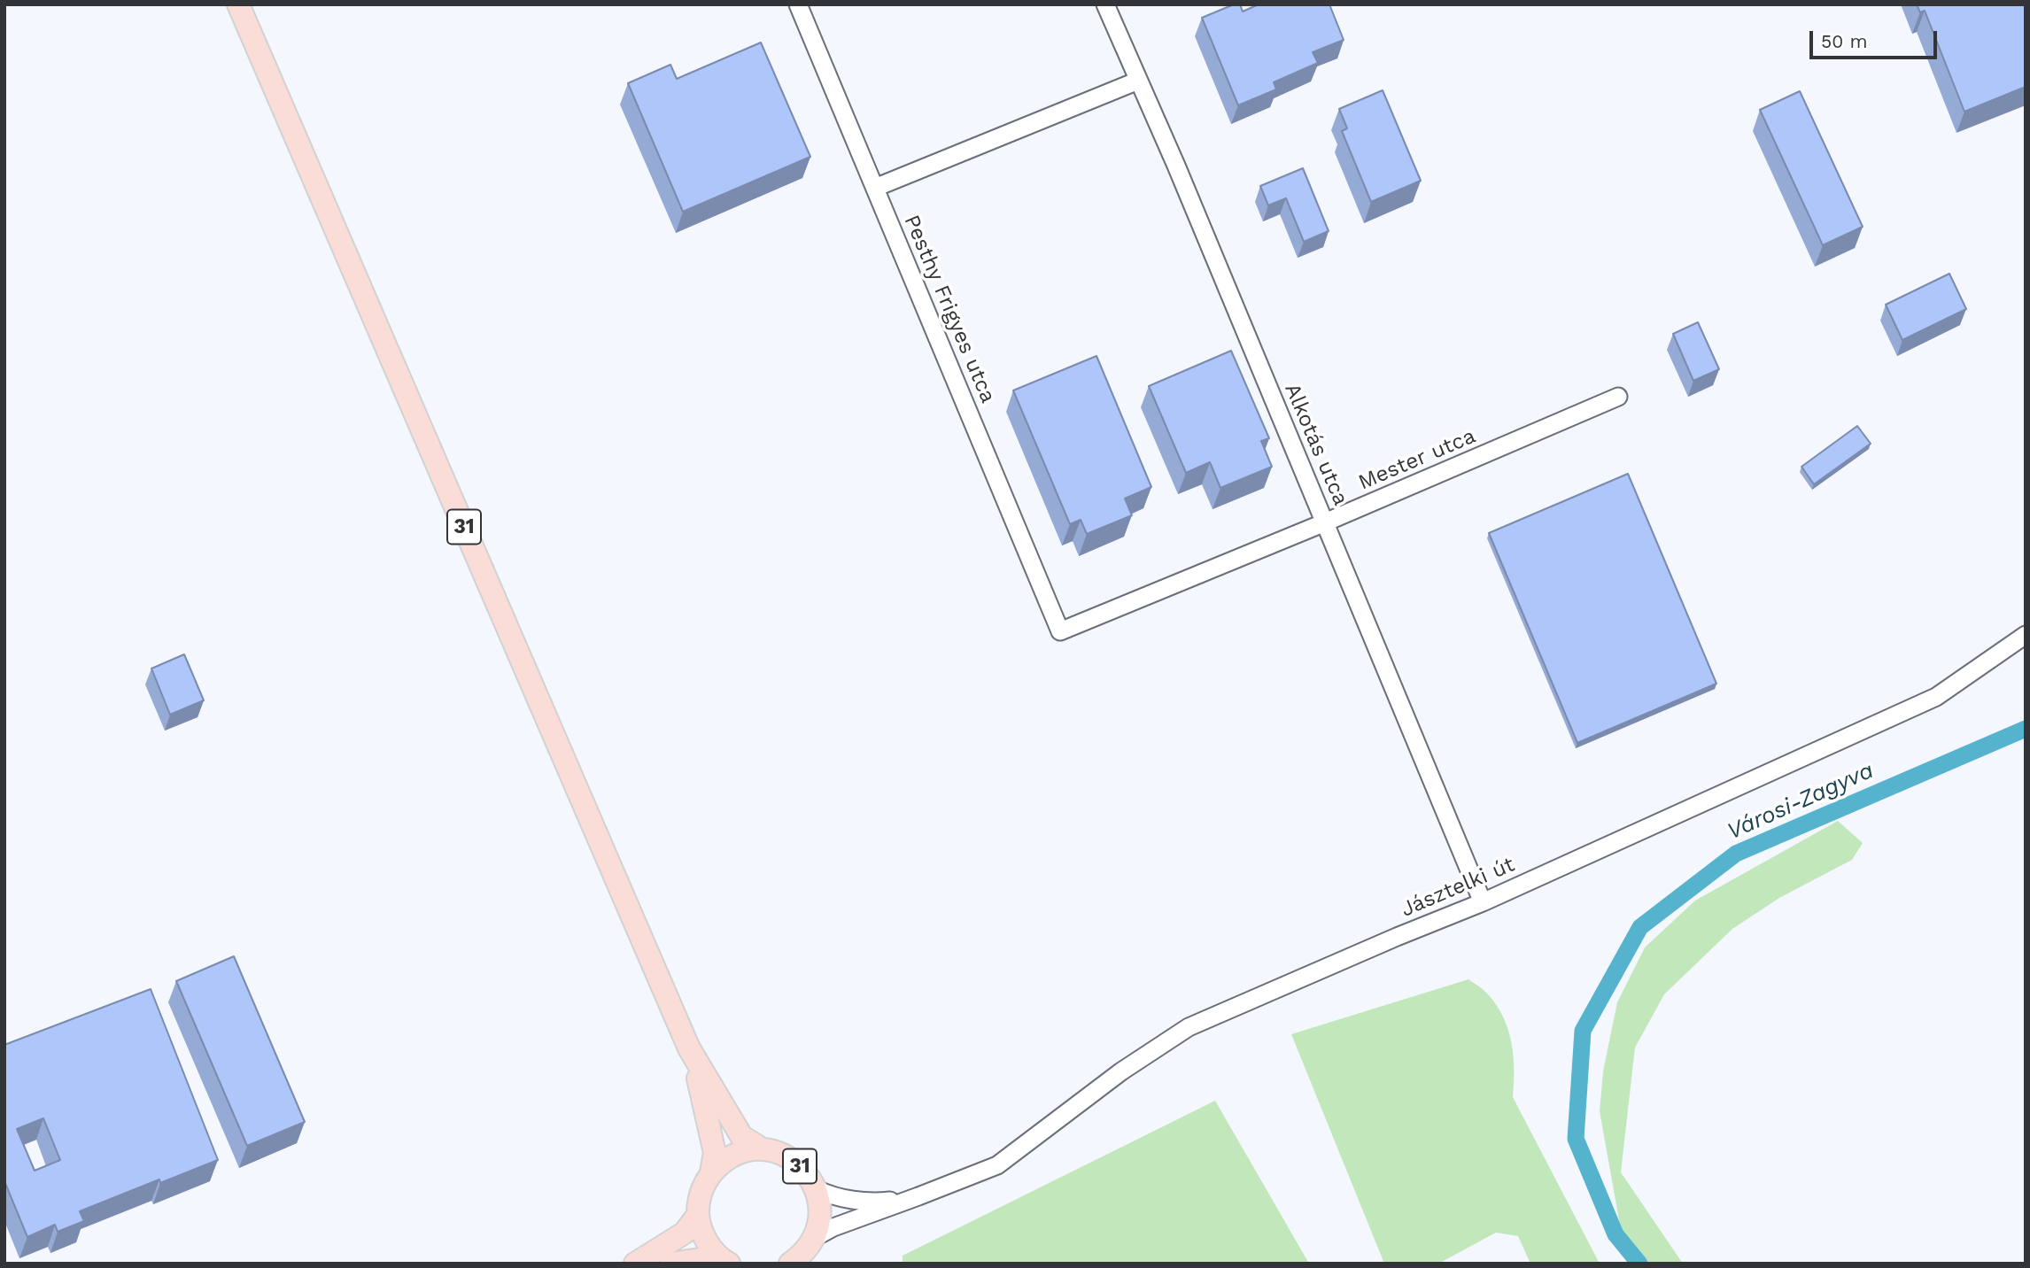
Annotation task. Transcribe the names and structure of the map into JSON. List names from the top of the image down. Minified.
{"streets":{"main road":["31"],"street":["Pesthy Frigyes utca","Alkotás utca","Mester utca","Jásztelki út"]},"crossings":[["Pesthy Frigyes utca","Mester utca"],["Alkotás utca","Mester utca"],["Alkotás utca","Jásztelki út"],["31","Jásztelki út"]],"water":["Városi-Zagyva"],"scale_bar":"50 m"}
